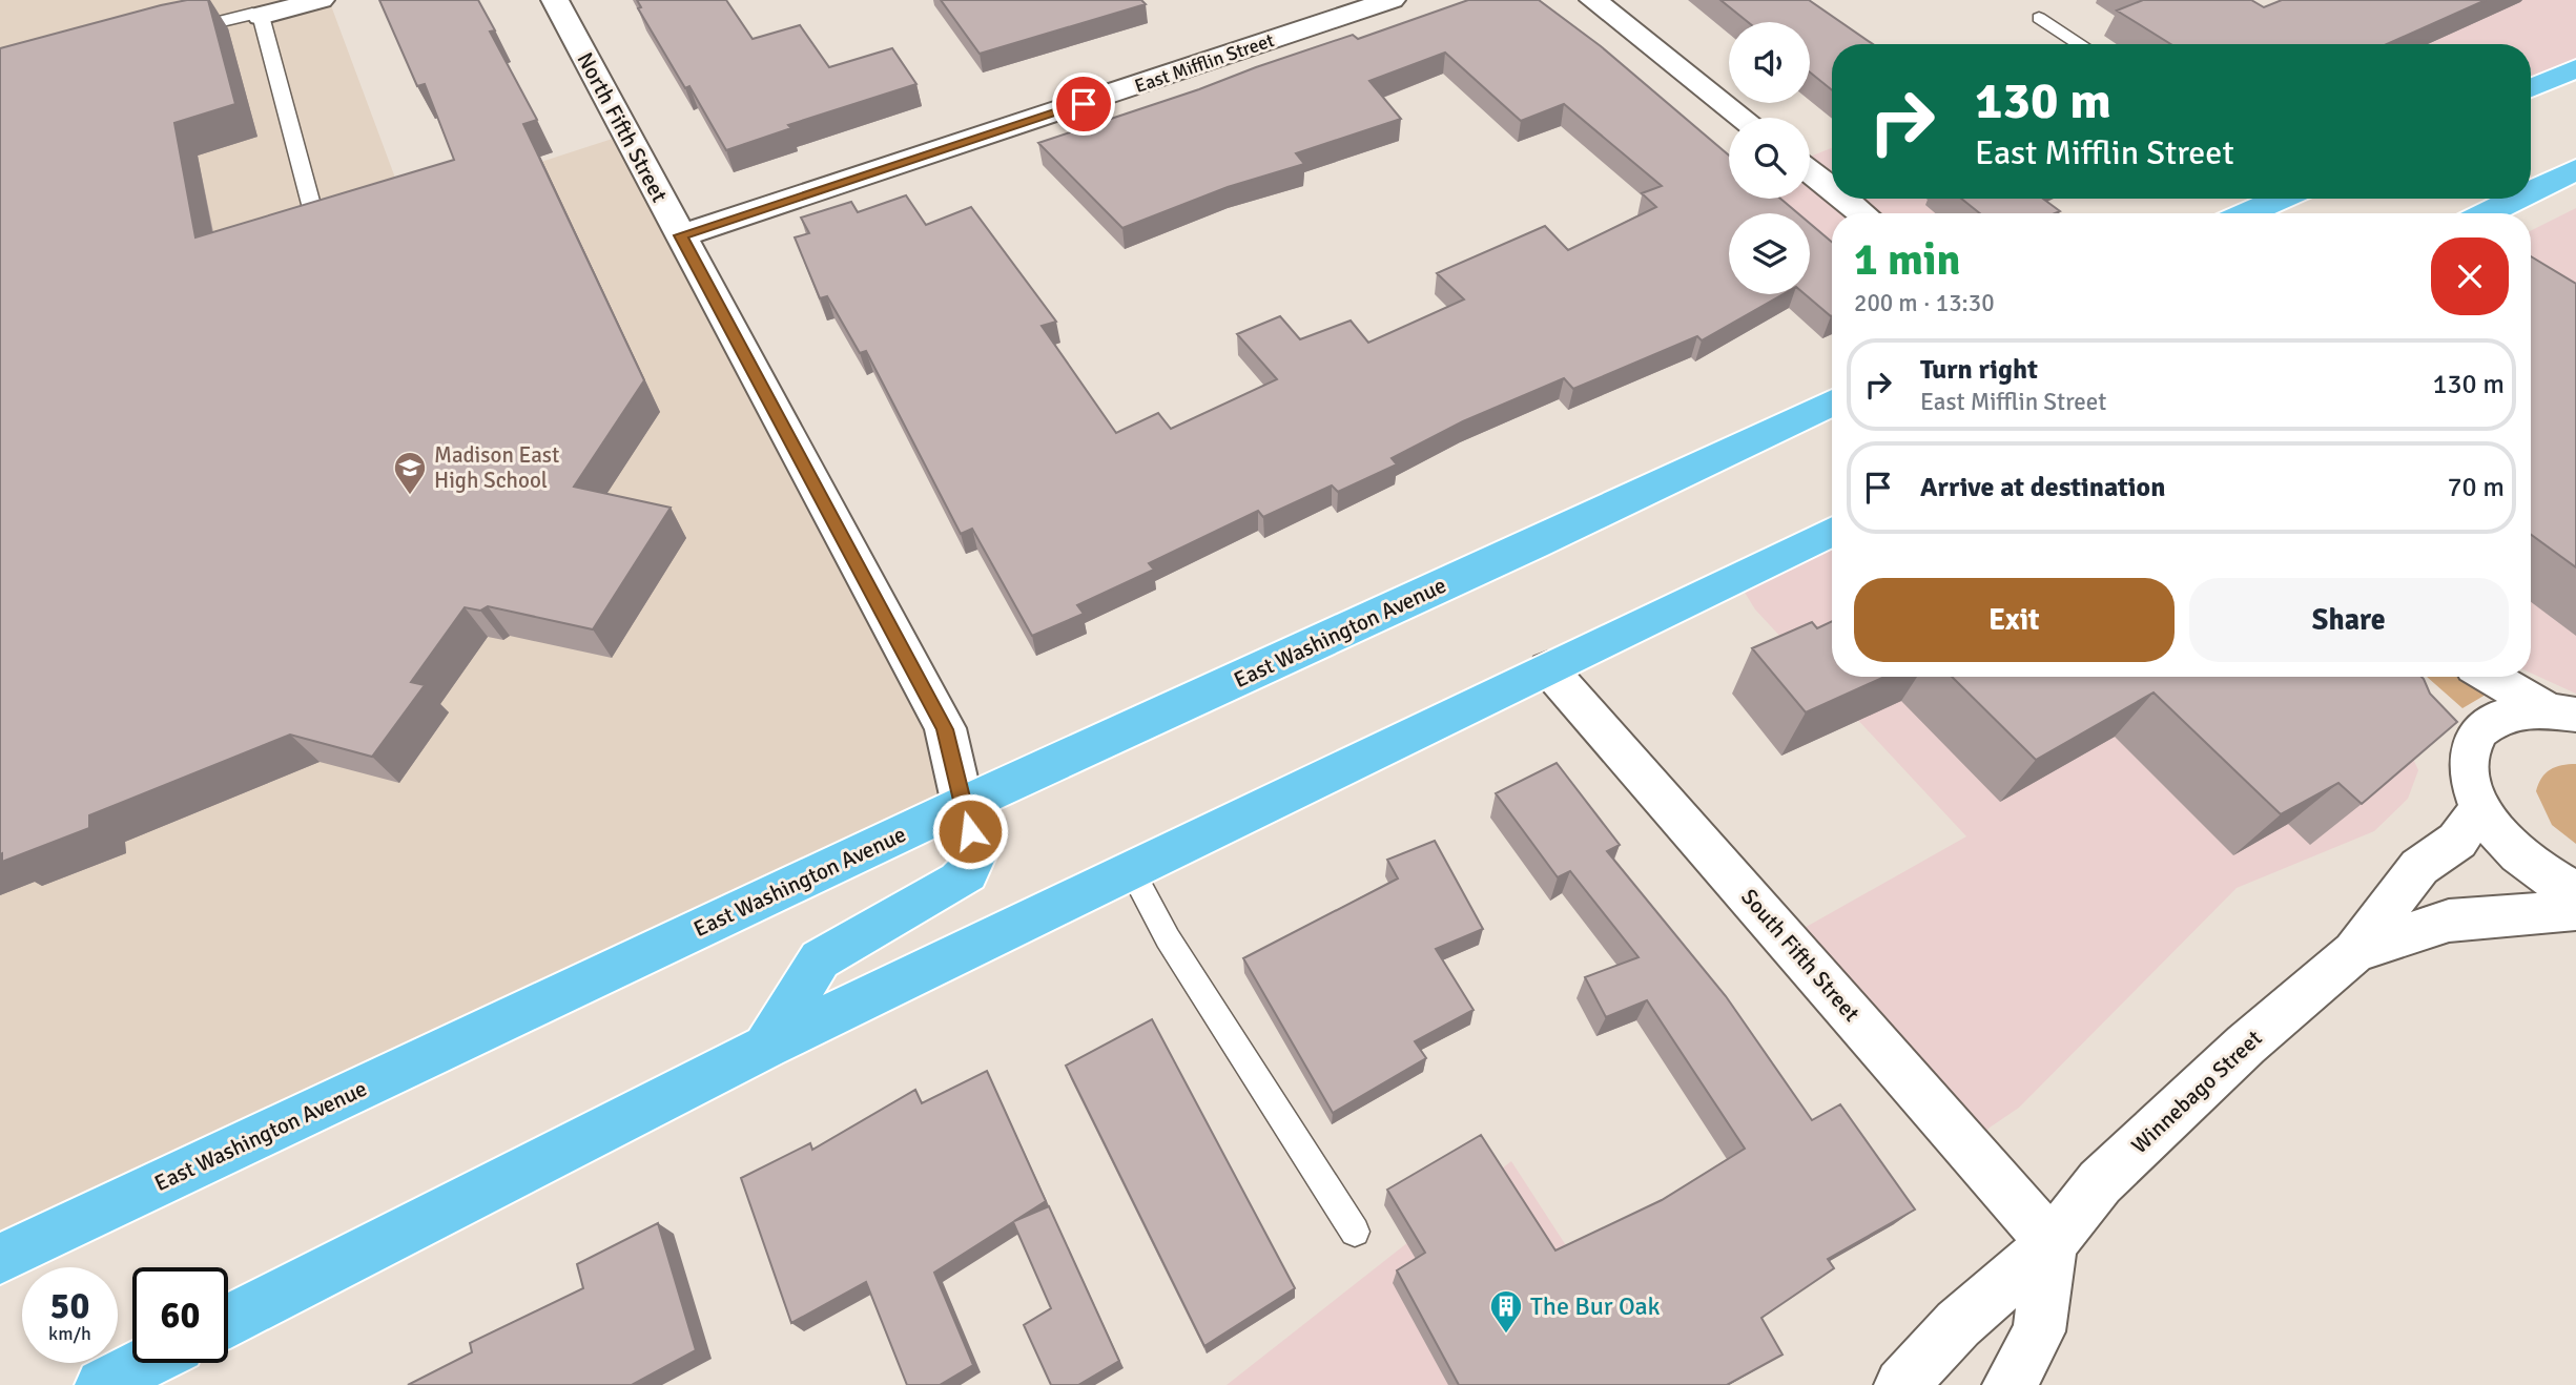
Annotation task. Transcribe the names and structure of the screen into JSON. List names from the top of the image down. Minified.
{"streets":{"main road":["East Washington Avenue"],"street":["East Mifflin Street","North Fifth Street","South Fifth Street","Winnebago Street"]},"crossings":[["East Mifflin Street","North Fifth Street"],["North Fifth Street","East Washington Avenue"],["South Fifth Street","Winnebago Street"]],"places":{"school or university":["Madison East High School"],"building":["The Bur Oak"]},"page":{"turn":["130 m","East Mifflin Street"],"heading":["1 min","200 m · 13:30"],"list":[{"name":"Turn right","note":"East Mifflin Street","value":"130 m"},{"name":"Arrive at destination","value":"70 m"}],"buttons":["Exit","Share"],"speed":"50 km/h","limit":"60"}}
